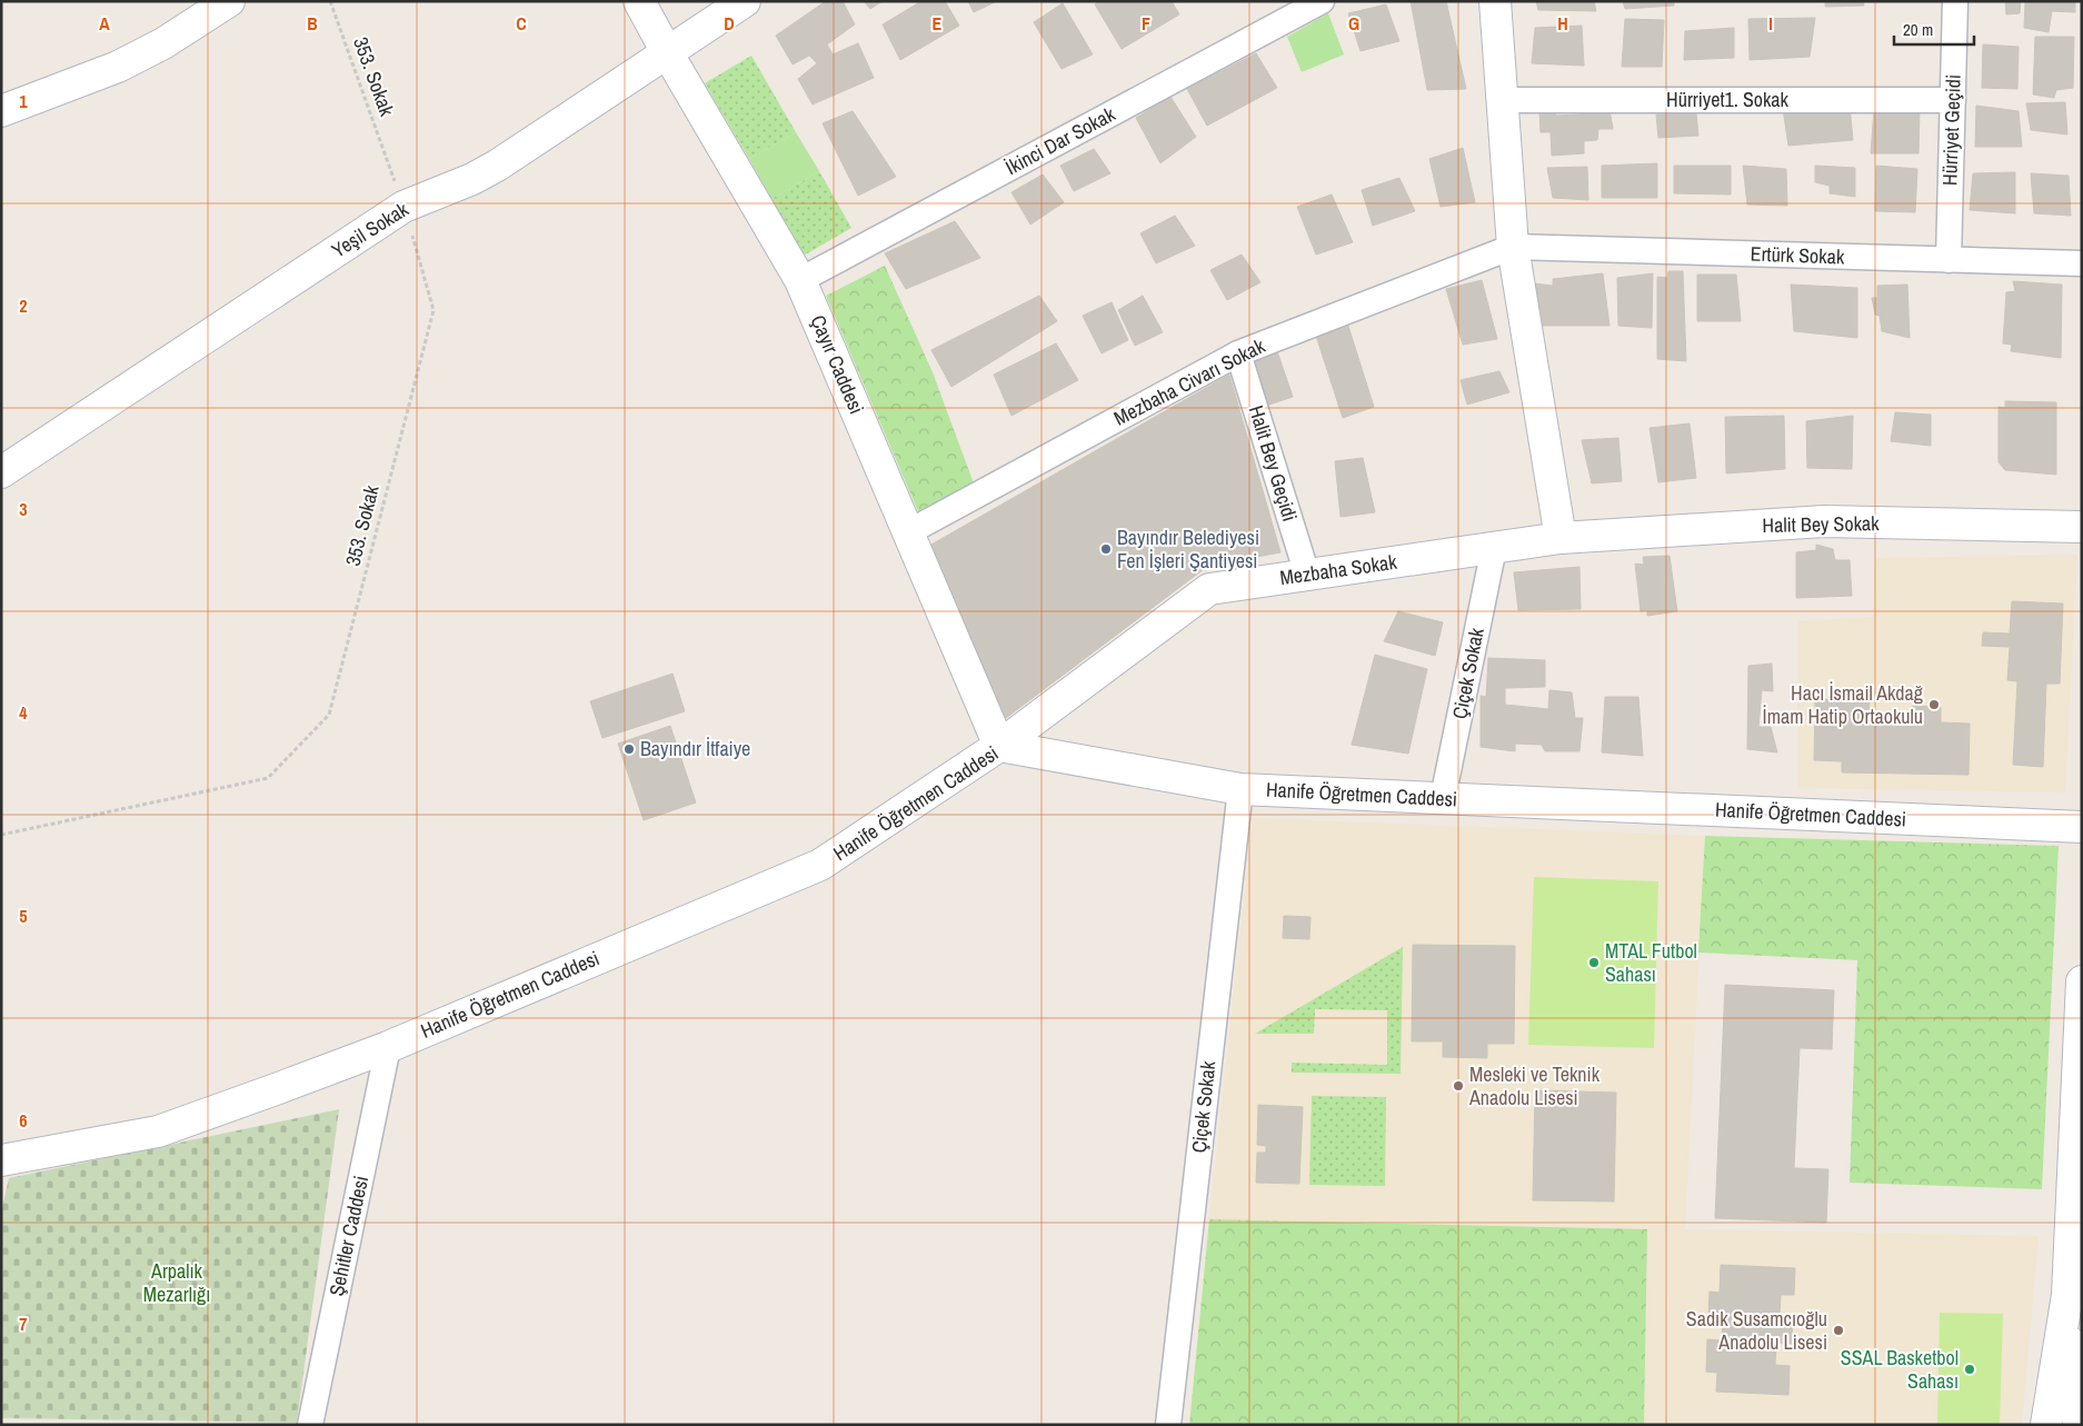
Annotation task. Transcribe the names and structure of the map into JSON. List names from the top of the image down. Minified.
{"streets":{"street":["Hürriyet1. Sokak","Hürriyet Geçidi","İkinci Dar Sokak","Yeşil Sokak","Ertürk Sokak","Çayır Caddesi","Mezbaha Civarı Sokak","Halit Bey Geçidi","Halit Bey Sokak","Mezbaha Sokak","Çiçek Sokak","Hanife Öğretmen Caddesi","Şehitler Caddesi"],"path":["353. Sokak"]},"crossings":[["353. Sokak","Yeşil Sokak"],["Hürriyet1. Sokak","Hürriyet Geçidi"],["Hürriyet Geçidi","Ertürk Sokak"],["İkinci Dar Sokak","Çayır Caddesi"],["Yeşil Sokak","Çayır Caddesi"],["Ertürk Sokak","Mezbaha Civarı Sokak"],["Çayır Caddesi","Mezbaha Civarı Sokak"],["Çayır Caddesi","Mezbaha Sokak"],["Çayır Caddesi","Hanife Öğretmen Caddesi"],["Mezbaha Civarı Sokak","Halit Bey Geçidi"],["Halit Bey Geçidi","Mezbaha Sokak"],["Halit Bey Sokak","Mezbaha Sokak"],["Mezbaha Sokak","Çiçek Sokak"],["Mezbaha Sokak","Hanife Öğretmen Caddesi"],["Çiçek Sokak","Hanife Öğretmen Caddesi"],["Hanife Öğretmen Caddesi","Şehitler Caddesi"]],"parks":["Arpalık Mezarlığı"],"places":["Bayındır Belediyesi Fen İşleri Şantiyesi","Hacı İsmail Akdağ İmam Hatip Ortaokulu","Bayındır İtfaiye","MTAL Futbol Sahası","Mesleki ve Teknik Anadolu Lisesi","Sadık Susamcıoğlu Anadolu Lisesi","SSAL Basketbol Sahası"],"scale_bar":"20 m","grid":{"columns":["A","B","C","D","E","F","G","H","I"],"rows":["1","2","3","4","5","6","7"]}}
